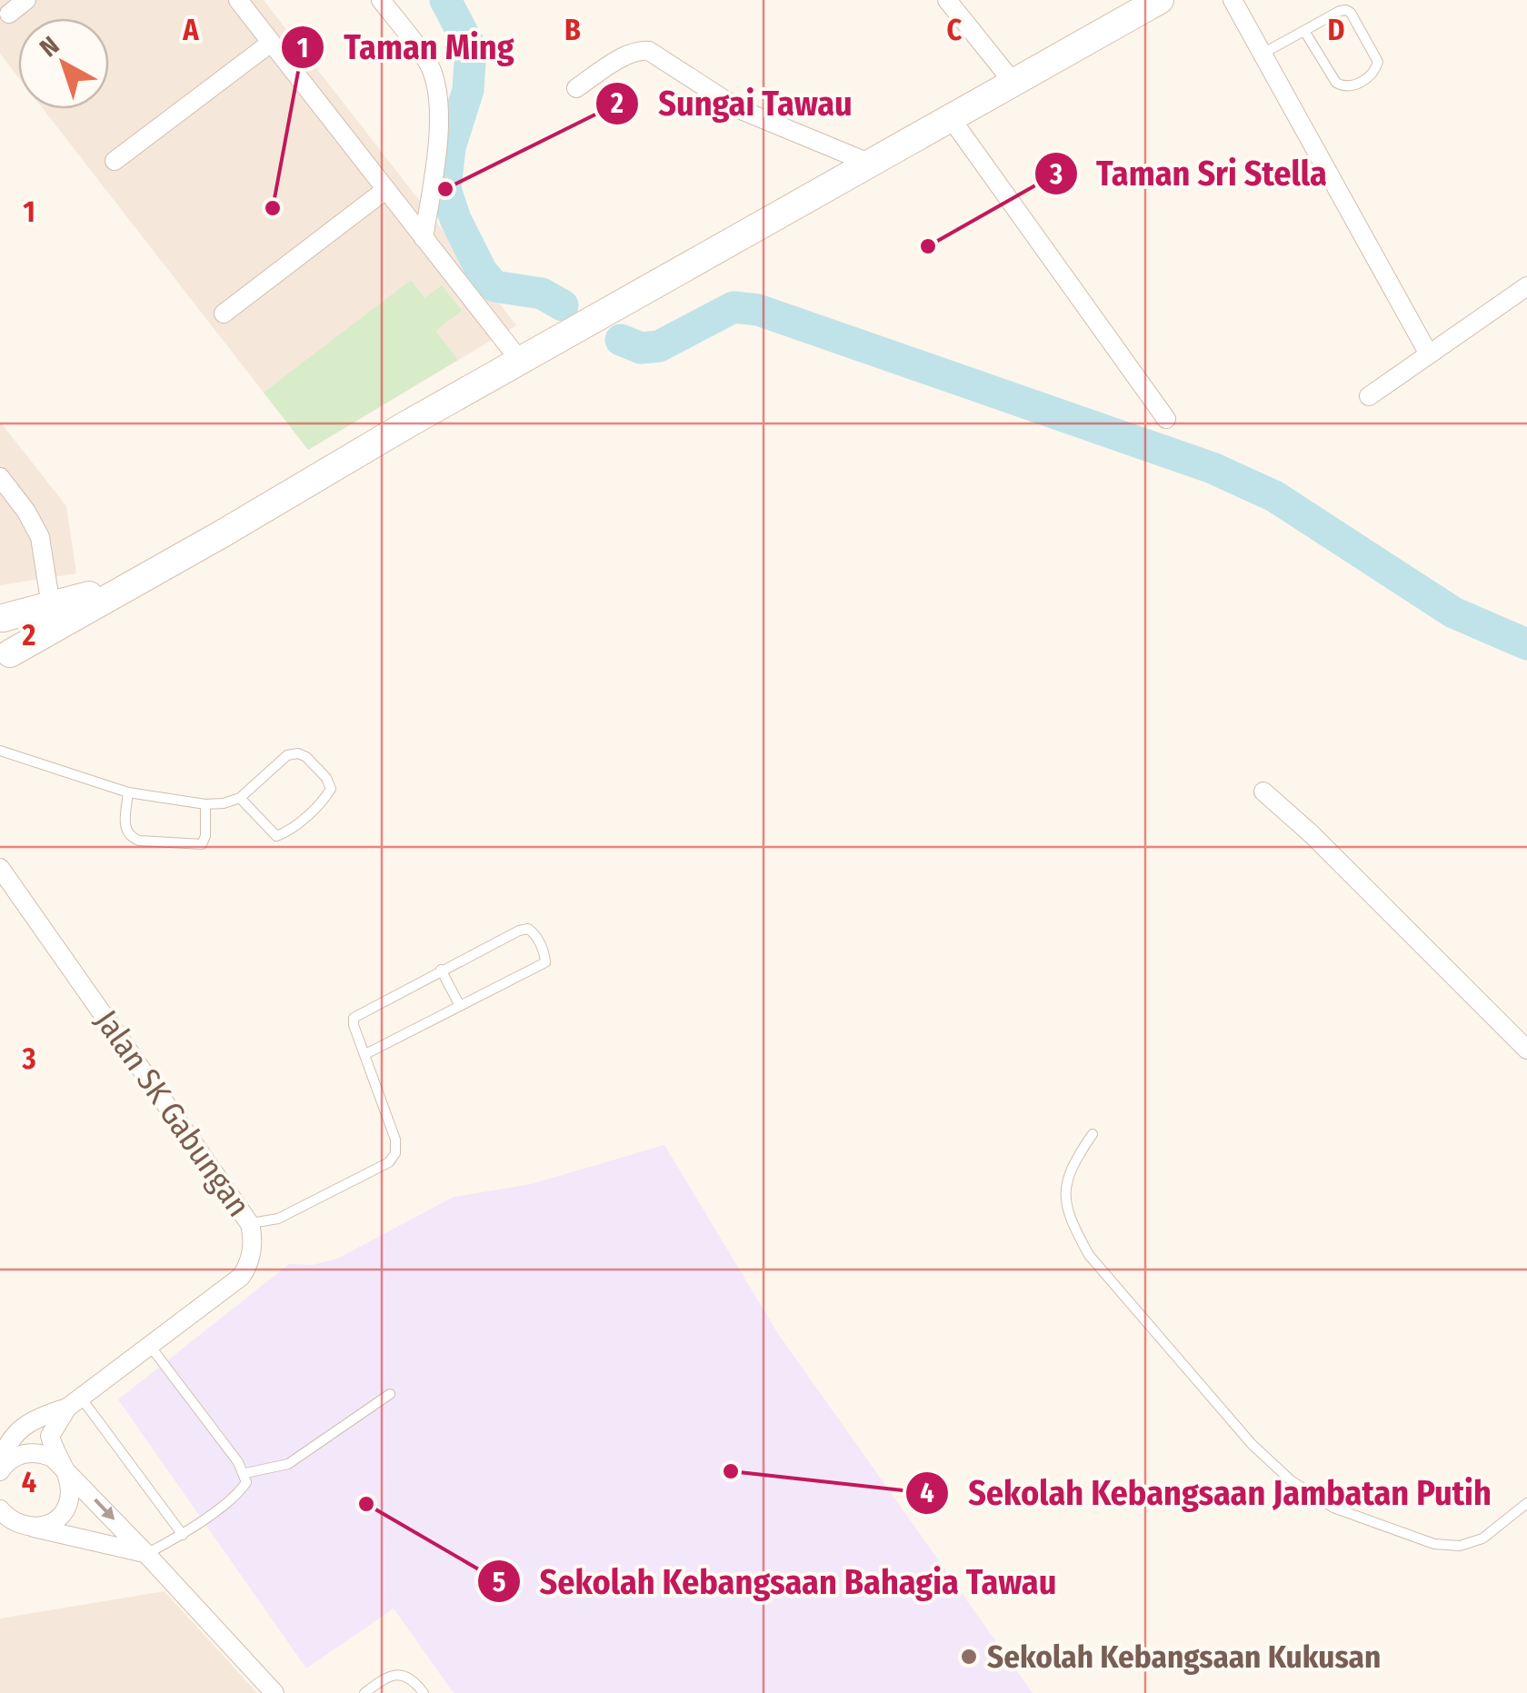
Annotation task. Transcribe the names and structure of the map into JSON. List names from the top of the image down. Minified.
{"streets":{"street":["Jalan SK Gabungan"]},"places":["Sungai Tawau","Taman Ming","Taman Sri Stella","Sekolah Kebangsaan Jambatan Putih","Sekolah Kebangsaan Bahagia Tawau","Sekolah Kebangsaan Kukusan"],"north":"top left","grid":{"columns":["A","B","C","D"],"rows":["1","2","3","4"]}}
